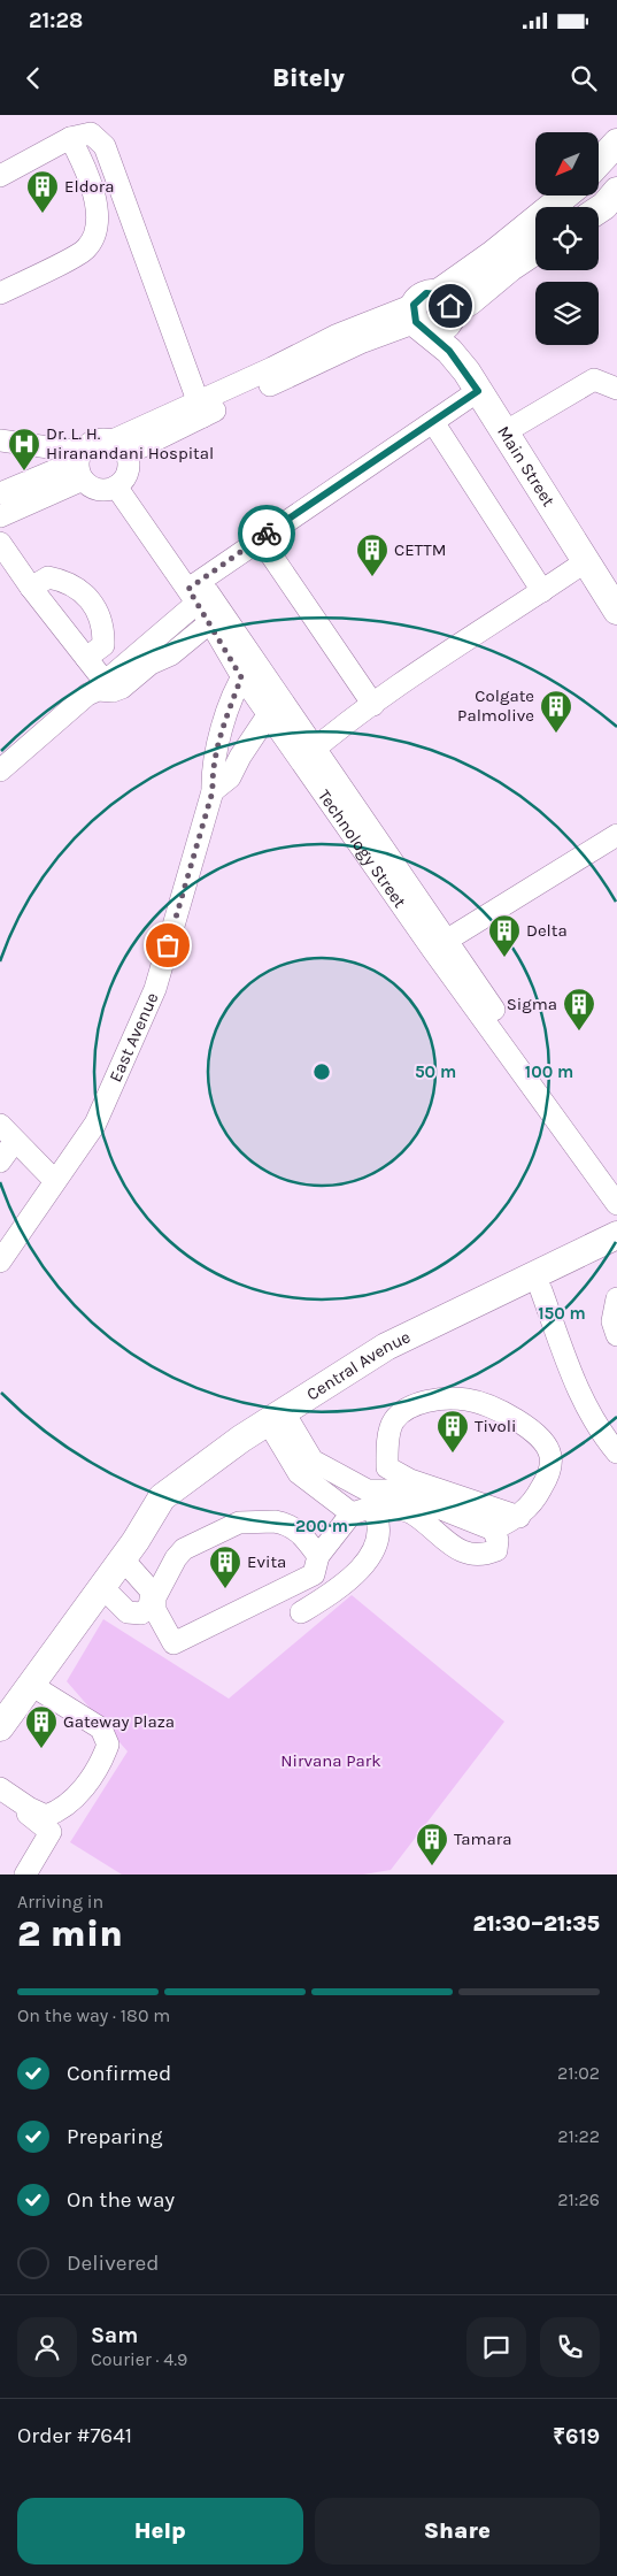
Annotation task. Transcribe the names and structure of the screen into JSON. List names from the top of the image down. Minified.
{"streets":{"main road":["Main Street","Central Avenue"],"street":["Technology Street","East Avenue"]},"crossings":[["Technology Street","East Avenue"]],"parks":["Nirvana Park"],"places":{"building":["Eldora","CETTM","Colgate Palmolive","Delta","Sigma","Tivoli","Evita","Gateway Plaza","Tamara"],"hospital":["Dr. L. H. Hiranandani Hospital"]},"north":"bottom left","page":{"status":"21:28","header":"Bitely","heading":["2 min","Arriving in","21:30–21:35"],"panel":["Sam","Courier · 4.9","Order #7641","₹619"],"bar":"On the way · 180 m","list":[["Confirmed","21:02"],["Preparing","21:22"],["On the way","21:26"],"Delivered"],"buttons":["Help","Share"]},"rings":["50 m","100 m","150 m","200 m"]}
